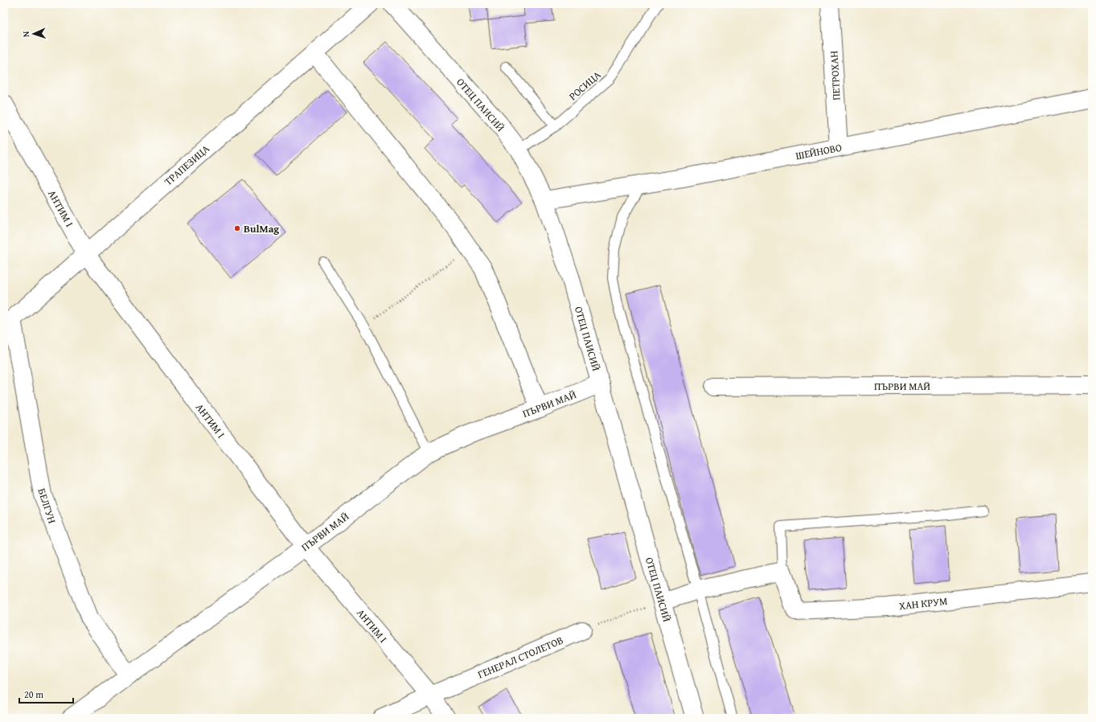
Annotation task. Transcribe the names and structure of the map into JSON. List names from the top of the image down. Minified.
{"streets":{"street":["ПЕТРОХАН","ОТЕЦ ПАИСИЙ","ШЕЙНОВО","ТРАПЕЗИЦА","АНТИМ I","ПЪРВИ МАЙ","БЕЛГУН","ХАН КРУМ","ГЕНЕРАЛ СТОЛЕТОВ"],"lane":["РОСИЦА"]},"crossings":[["ПЕТРОХАН","ШЕЙНОВО"],["РОСИЦА","ОТЕЦ ПАИСИЙ"],["ОТЕЦ ПАИСИЙ","ШЕЙНОВО"],["ОТЕЦ ПАИСИЙ","ПЪРВИ МАЙ"],["ТРАПЕЗИЦА","АНТИМ I"],["ТРАПЕЗИЦА","БЕЛГУН"],["АНТИМ I","ПЪРВИ МАЙ"],["АНТИМ I","ГЕНЕРАЛ СТОЛЕТОВ"],["ПЪРВИ МАЙ","БЕЛГУН"]],"places":["BulMag"],"scale_bar":"20 m","north":"left"}
